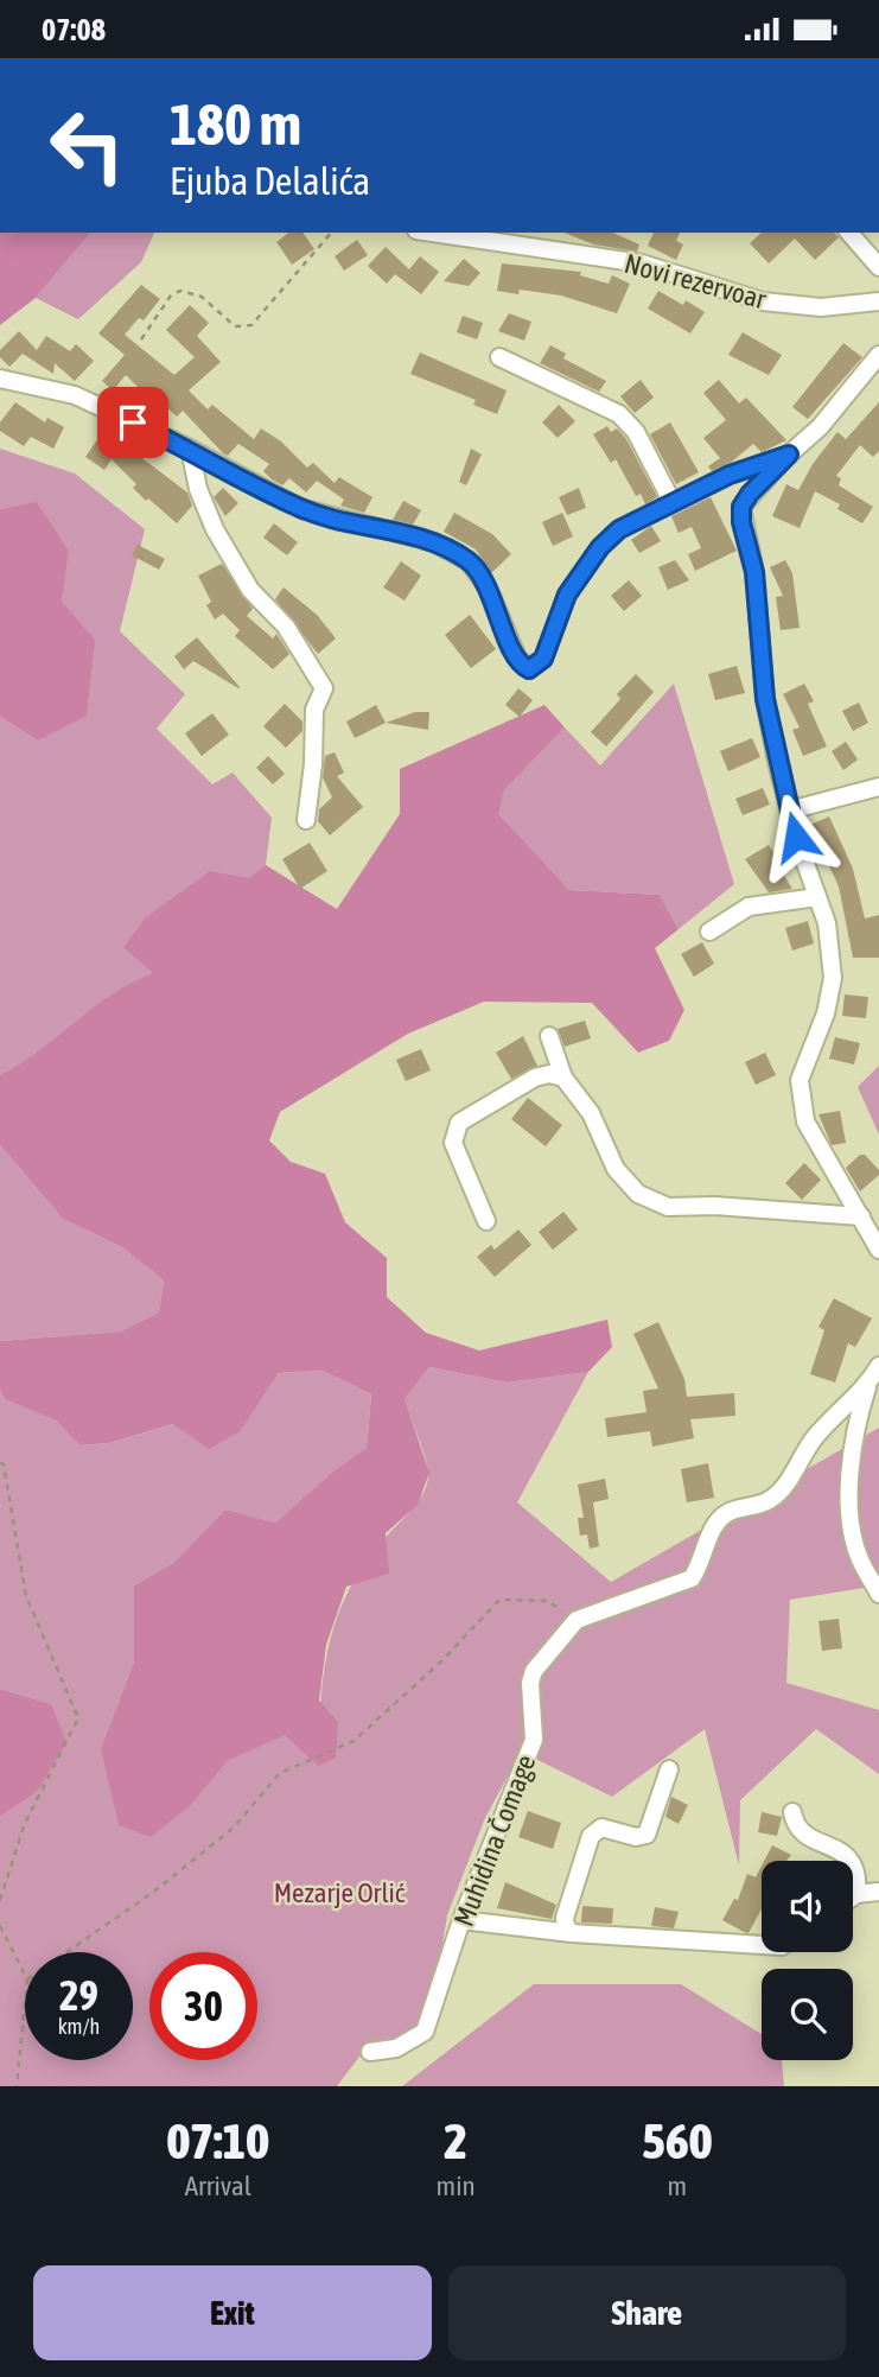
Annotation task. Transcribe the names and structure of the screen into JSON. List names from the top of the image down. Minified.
{"streets":{"street":["Novi rezervoar","Muhidina Čomage"]},"parks":["Mezarje Orlić"],"page":{"status":"07:08","turn":["180 m","Ejuba Delalića"],"speed":"29 km/h","limit":"30","eta":["07:10","Arrival","2","min","560","m"],"buttons":["Exit","Share"]}}
